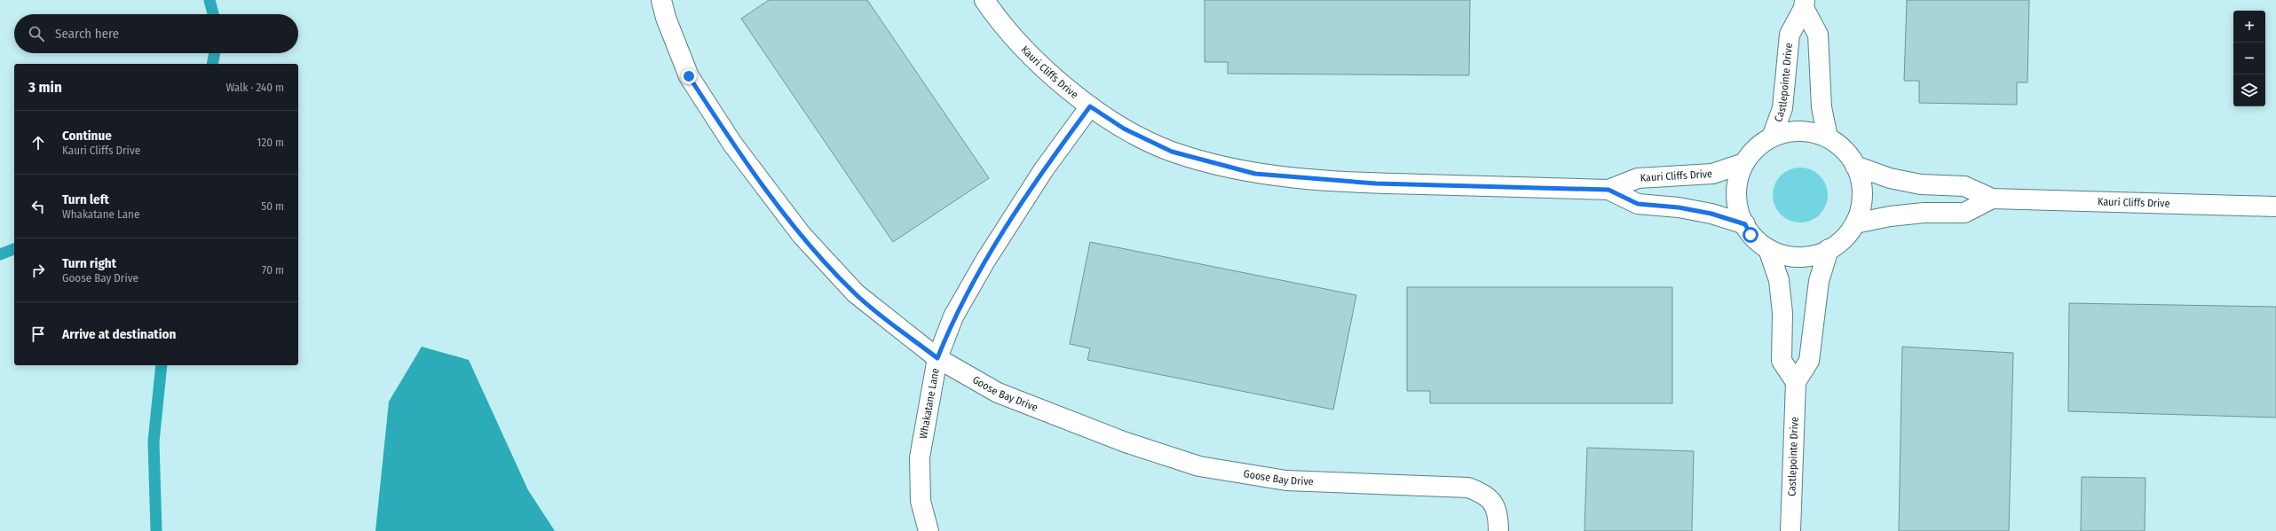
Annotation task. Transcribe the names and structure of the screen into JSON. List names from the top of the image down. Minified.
{"streets":{"street":["Kauri Cliffs Drive","Castlepointe Drive","Goose Bay Drive","Whakatane Lane"]},"crossings":[["Kauri Cliffs Drive","Castlepointe Drive"],["Kauri Cliffs Drive","Whakatane Lane"],["Goose Bay Drive","Whakatane Lane"]],"page":{"map_buttons":["+","−"],"search":"Search here","heading":["3 min","Walk · 240 m"],"list":[["Continue","Kauri Cliffs Drive","120 m"],["Turn left","Whakatane Lane","50 m"],["Turn right","Goose Bay Drive","70 m"],"Arrive at destination"]}}
